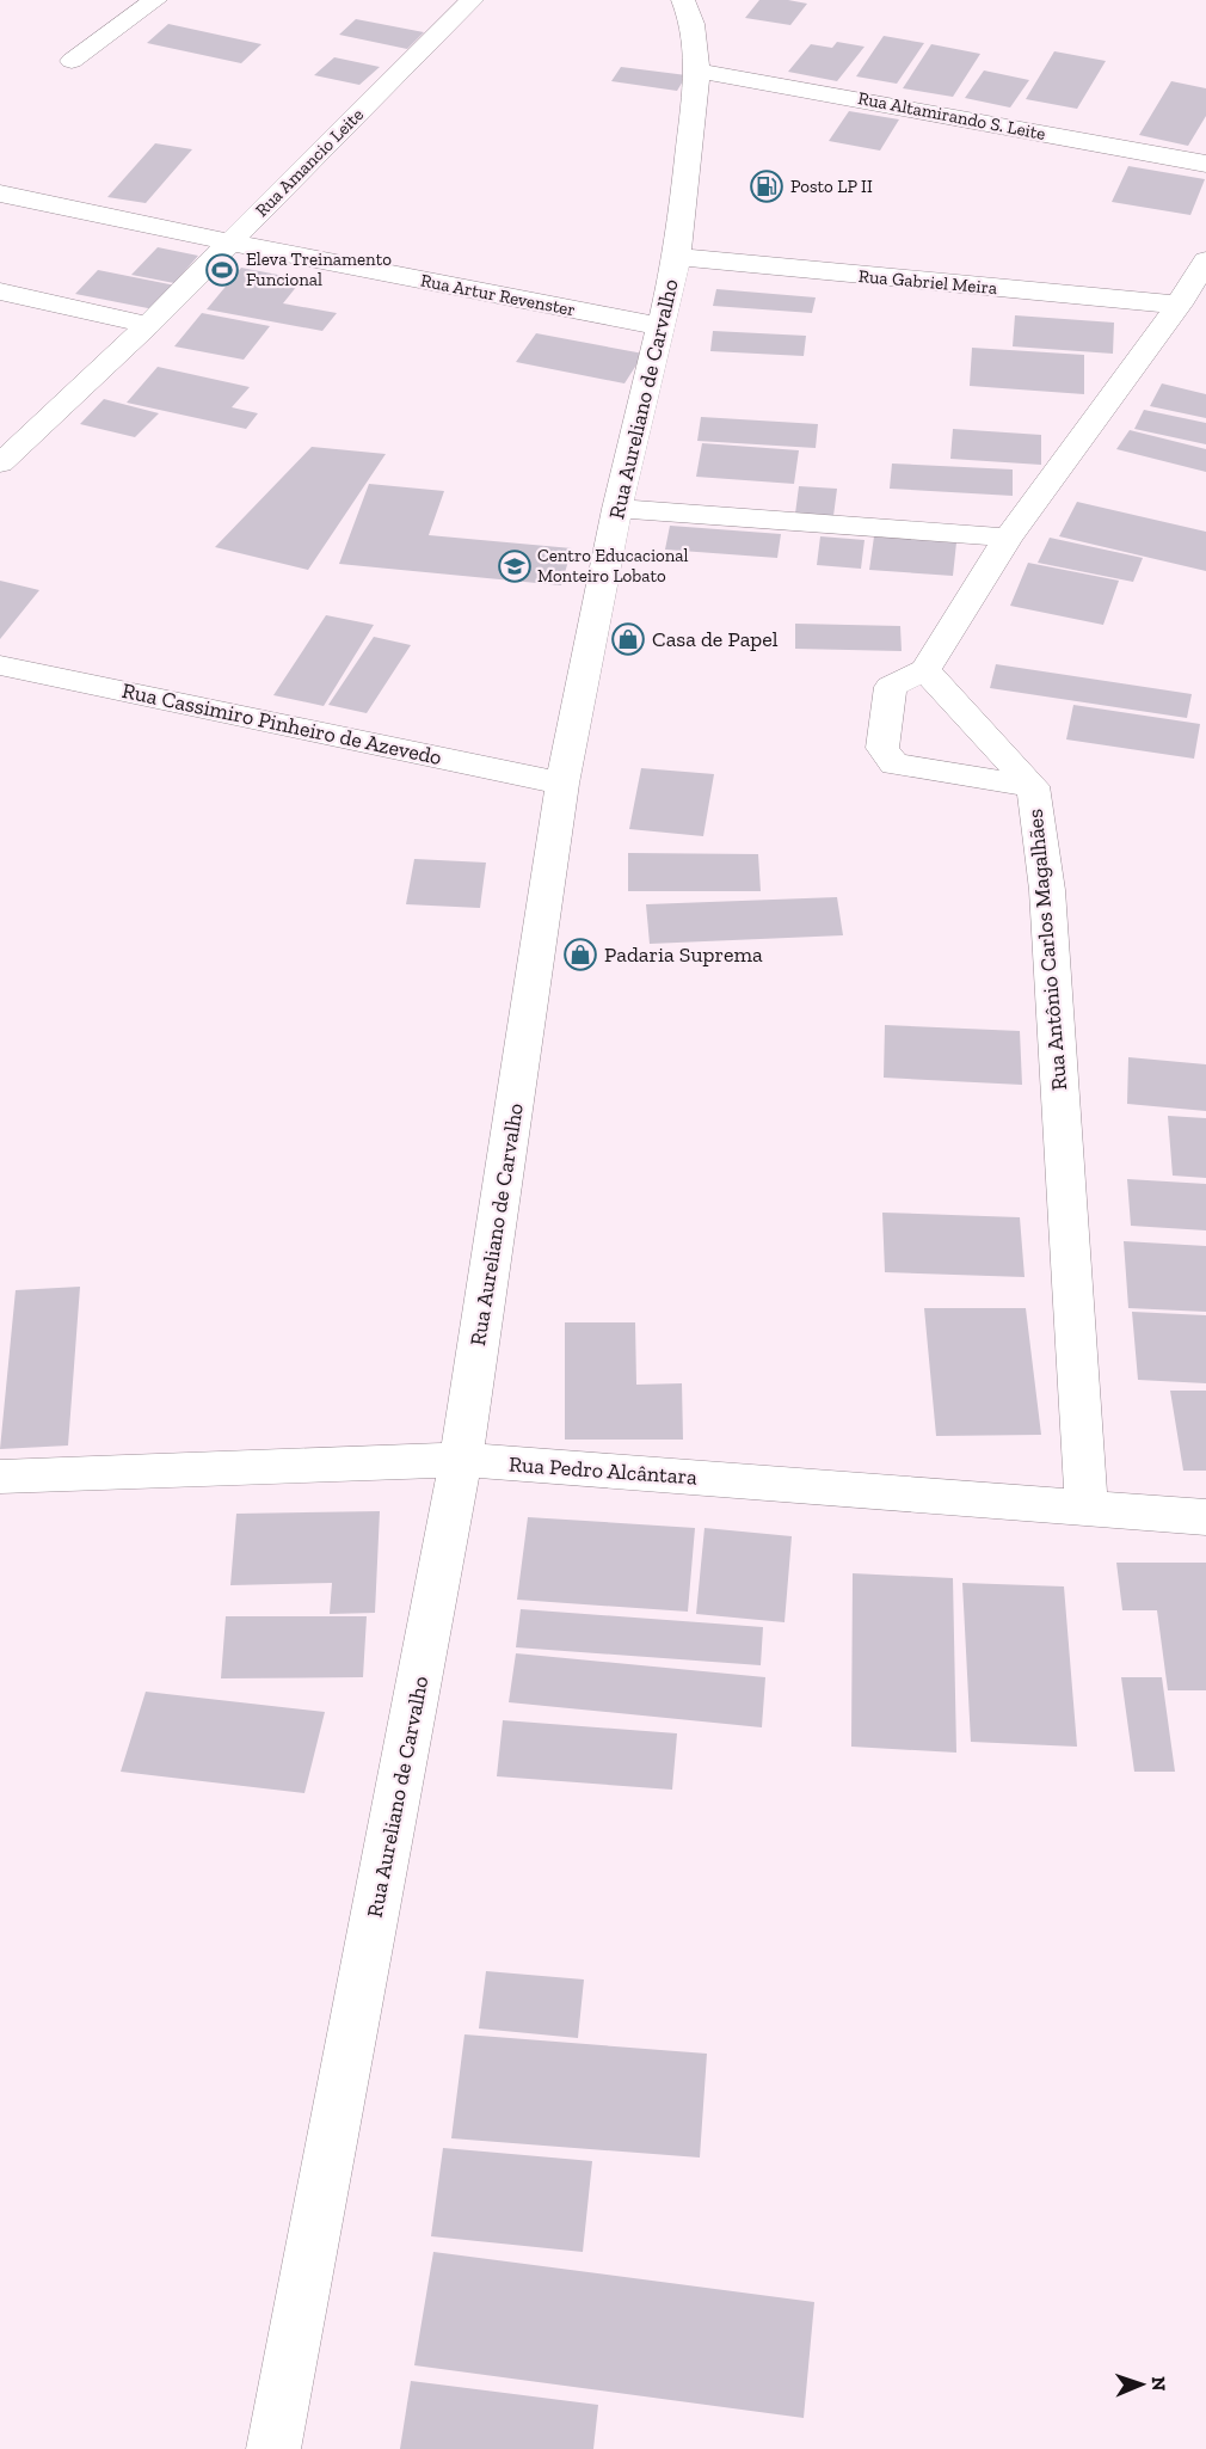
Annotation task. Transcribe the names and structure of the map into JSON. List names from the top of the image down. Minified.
{"streets":{"street":["Rua Altamirando S. Leite","Rua Amancio Leite","Rua Gabriel Meira","Rua Artur Revenster","Rua Aureliano de Carvalho","Rua Cassimiro Pinheiro de Azevedo","Rua Antônio Carlos Magalhães","Rua Pedro Alcântara"]},"crossings":[["Rua Altamirando S. Leite","Rua Aureliano de Carvalho"],["Rua Amancio Leite","Rua Artur Revenster"],["Rua Gabriel Meira","Rua Aureliano de Carvalho"],["Rua Artur Revenster","Rua Aureliano de Carvalho"],["Rua Aureliano de Carvalho","Rua Cassimiro Pinheiro de Azevedo"],["Rua Aureliano de Carvalho","Rua Pedro Alcântara"],["Rua Antônio Carlos Magalhães","Rua Pedro Alcântara"]],"places":{"fuel station":["Posto LP II"],"sports":["Eleva Treinamento Funcional"],"school or university":["Centro Educacional Monteiro Lobato"],"shop":["Casa de Papel","Padaria Suprema"]},"north":"right"}
